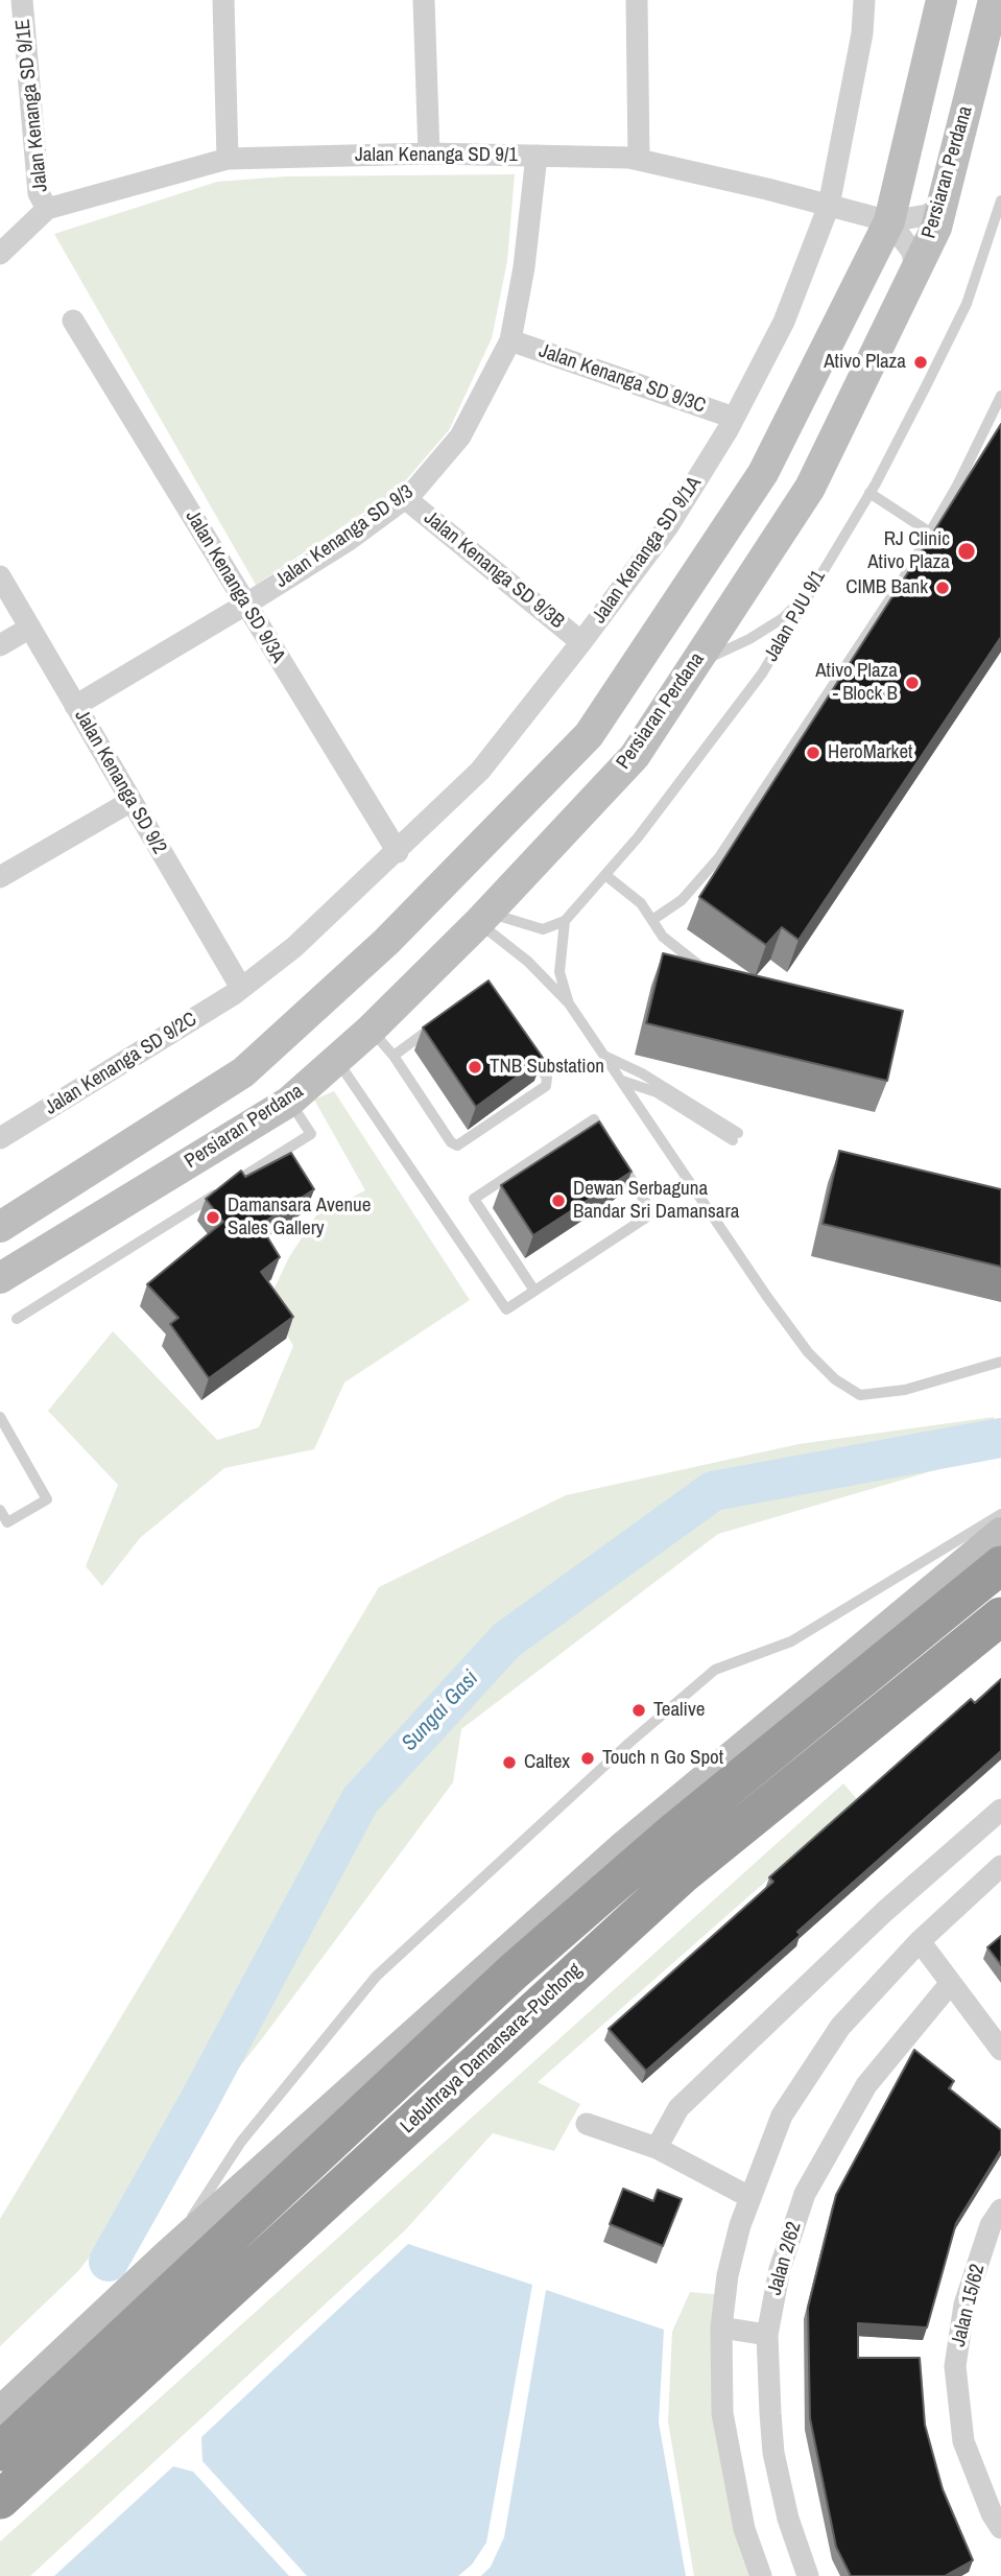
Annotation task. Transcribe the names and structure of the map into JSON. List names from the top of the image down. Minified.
{"streets":{"highway":["Lebuhraya Damansara–Puchong"],"main road":["Persiaran Perdana"],"street":["Jalan Kenanga SD 9/1E","Jalan Kenanga SD 9/1","Jalan Kenanga SD 9/3C","Jalan Kenanga SD 9/3","Jalan Kenanga SD 9/1A","Jalan Kenanga SD 9/3B","Jalan Kenanga SD 9/3A","Jalan Kenanga SD 9/2","Jalan Kenanga SD 9/2C","Jalan 2/62","Jalan 15/62"],"lane":["Jalan PJU 9/1"]},"crossings":[["Jalan Kenanga SD 9/1E","Jalan Kenanga SD 9/1"],["Jalan Kenanga SD 9/1","Persiaran Perdana"],["Jalan Kenanga SD 9/1","Jalan Kenanga SD 9/3"],["Jalan Kenanga SD 9/1","Jalan Kenanga SD 9/1A"],["Jalan Kenanga SD 9/3C","Jalan Kenanga SD 9/3"],["Jalan Kenanga SD 9/3C","Jalan Kenanga SD 9/1A"],["Jalan Kenanga SD 9/3","Jalan Kenanga SD 9/3B"],["Jalan Kenanga SD 9/3","Jalan Kenanga SD 9/3A"],["Jalan Kenanga SD 9/3","Jalan Kenanga SD 9/2"],["Jalan Kenanga SD 9/1A","Jalan Kenanga SD 9/3B"],["Jalan Kenanga SD 9/1A","Jalan Kenanga SD 9/3A"],["Jalan Kenanga SD 9/1A","Jalan Kenanga SD 9/2"],["Jalan Kenanga SD 9/1A","Jalan Kenanga SD 9/2C"],["Jalan Kenanga SD 9/2","Jalan Kenanga SD 9/2C"]],"water":["Sungai Gasi"],"places":["Ativo Plaza","RJ Clinic Ativo Plaza","CIMB Bank","Ativo Plaza - Block B","HeroMarket","TNB Substation","Dewan Serbaguna Bandar Sri Damansara","Damansara Avenue Sales Gallery","Tealive","Touch n Go Spot","Caltex"]}
